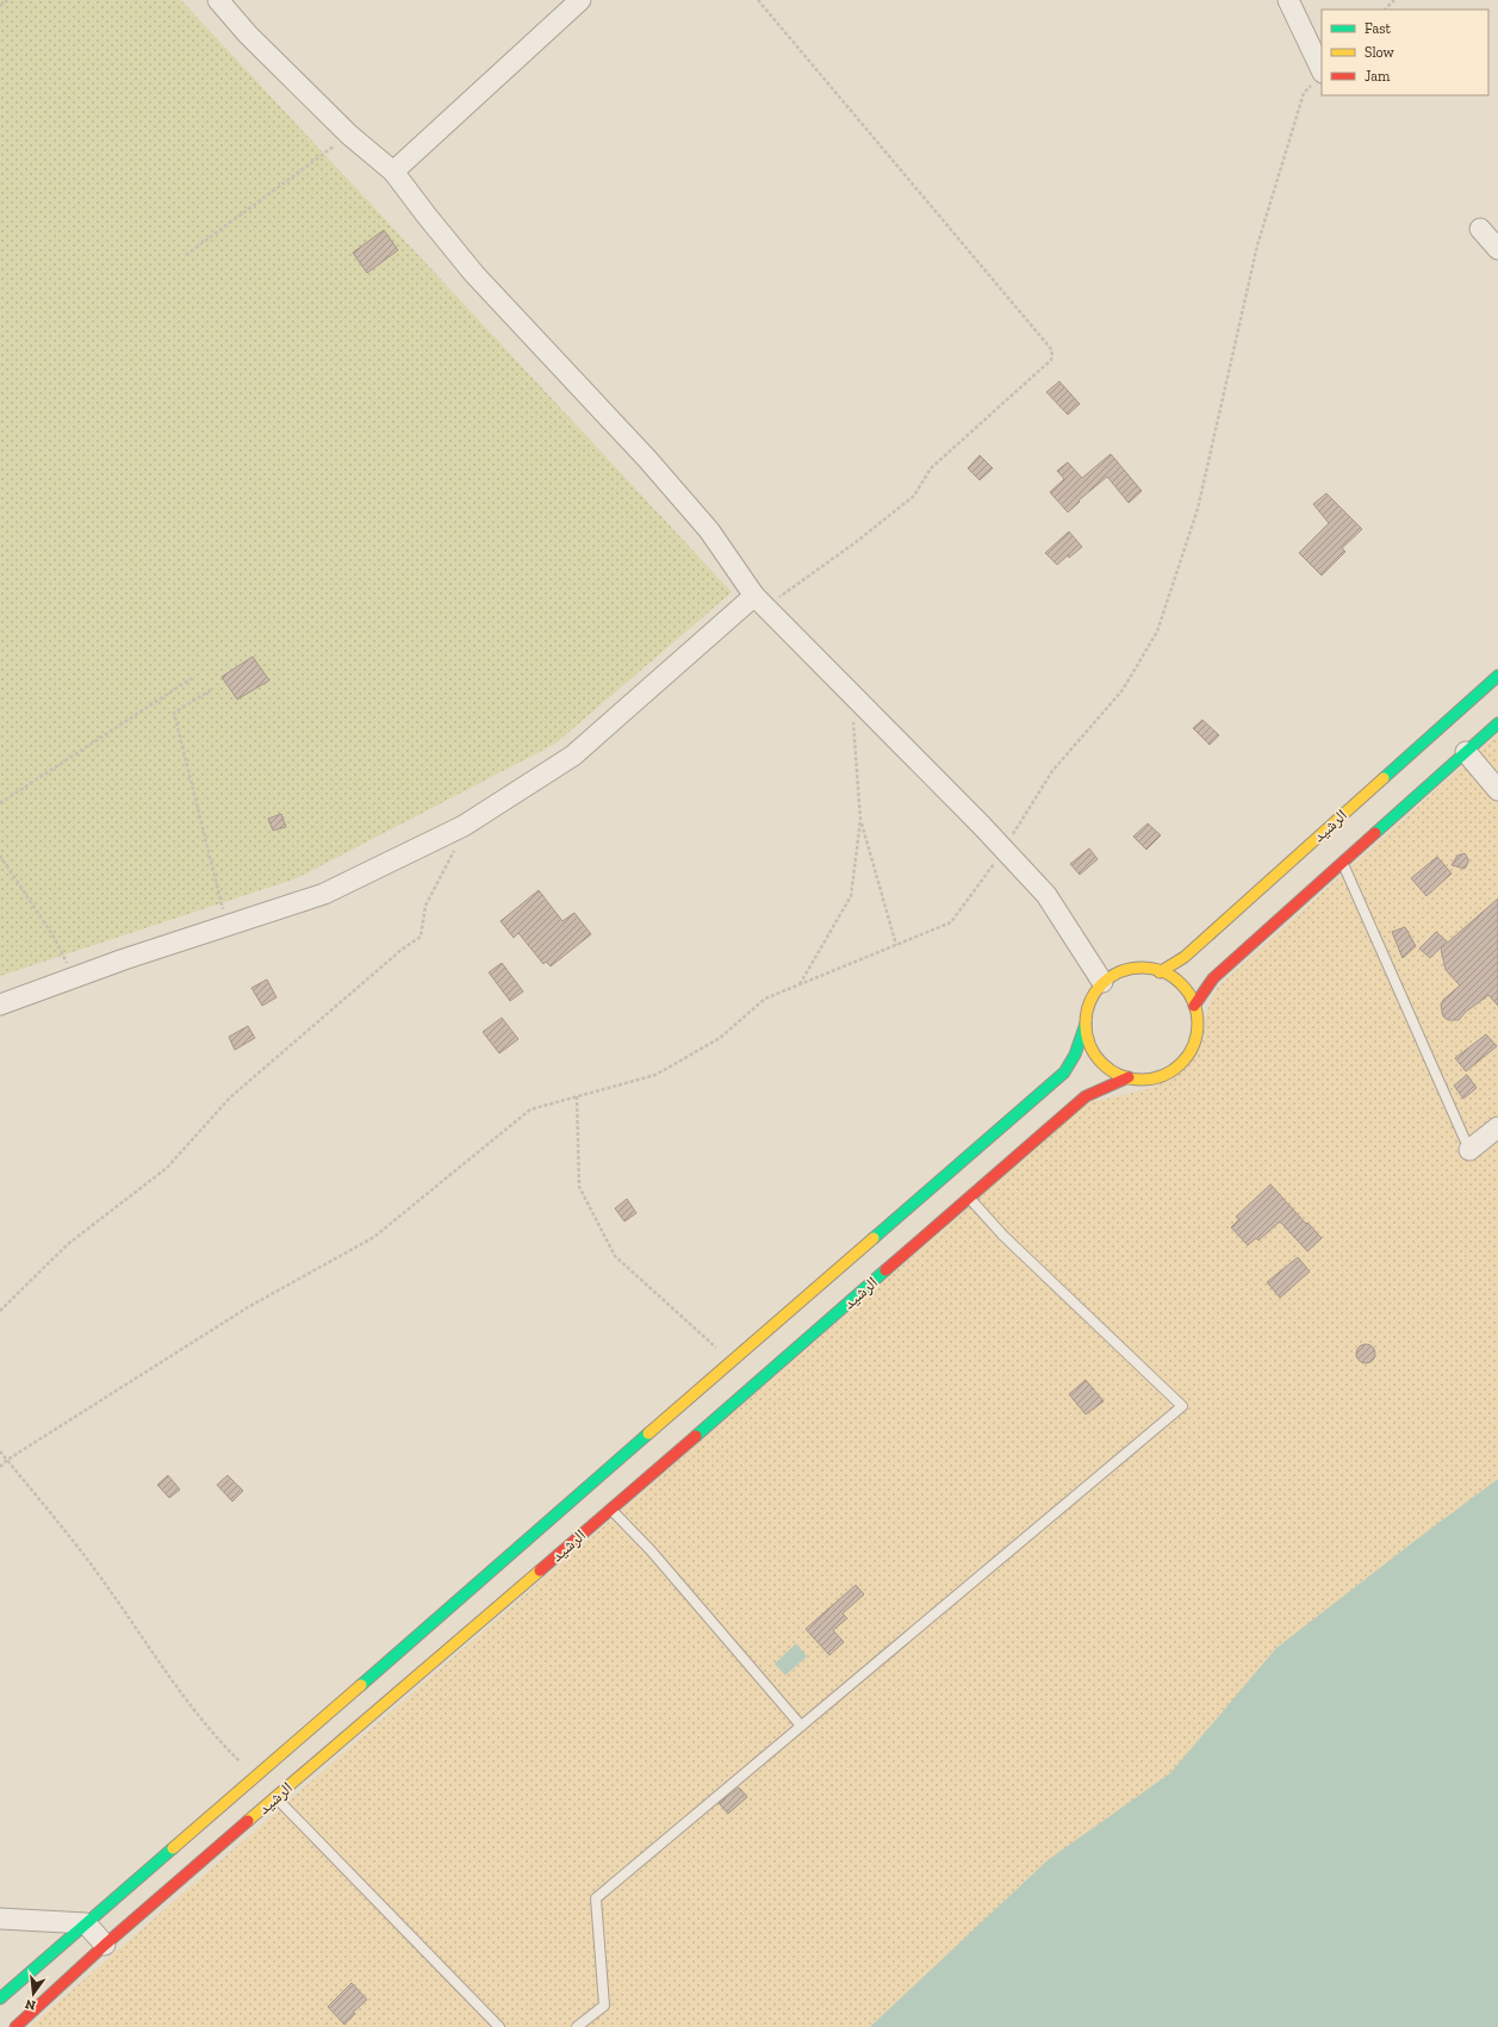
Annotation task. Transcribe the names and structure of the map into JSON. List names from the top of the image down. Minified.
{"streets":{"street":["الرشيد"]},"legend":["Fast","Slow","Jam"],"north":"bottom"}
